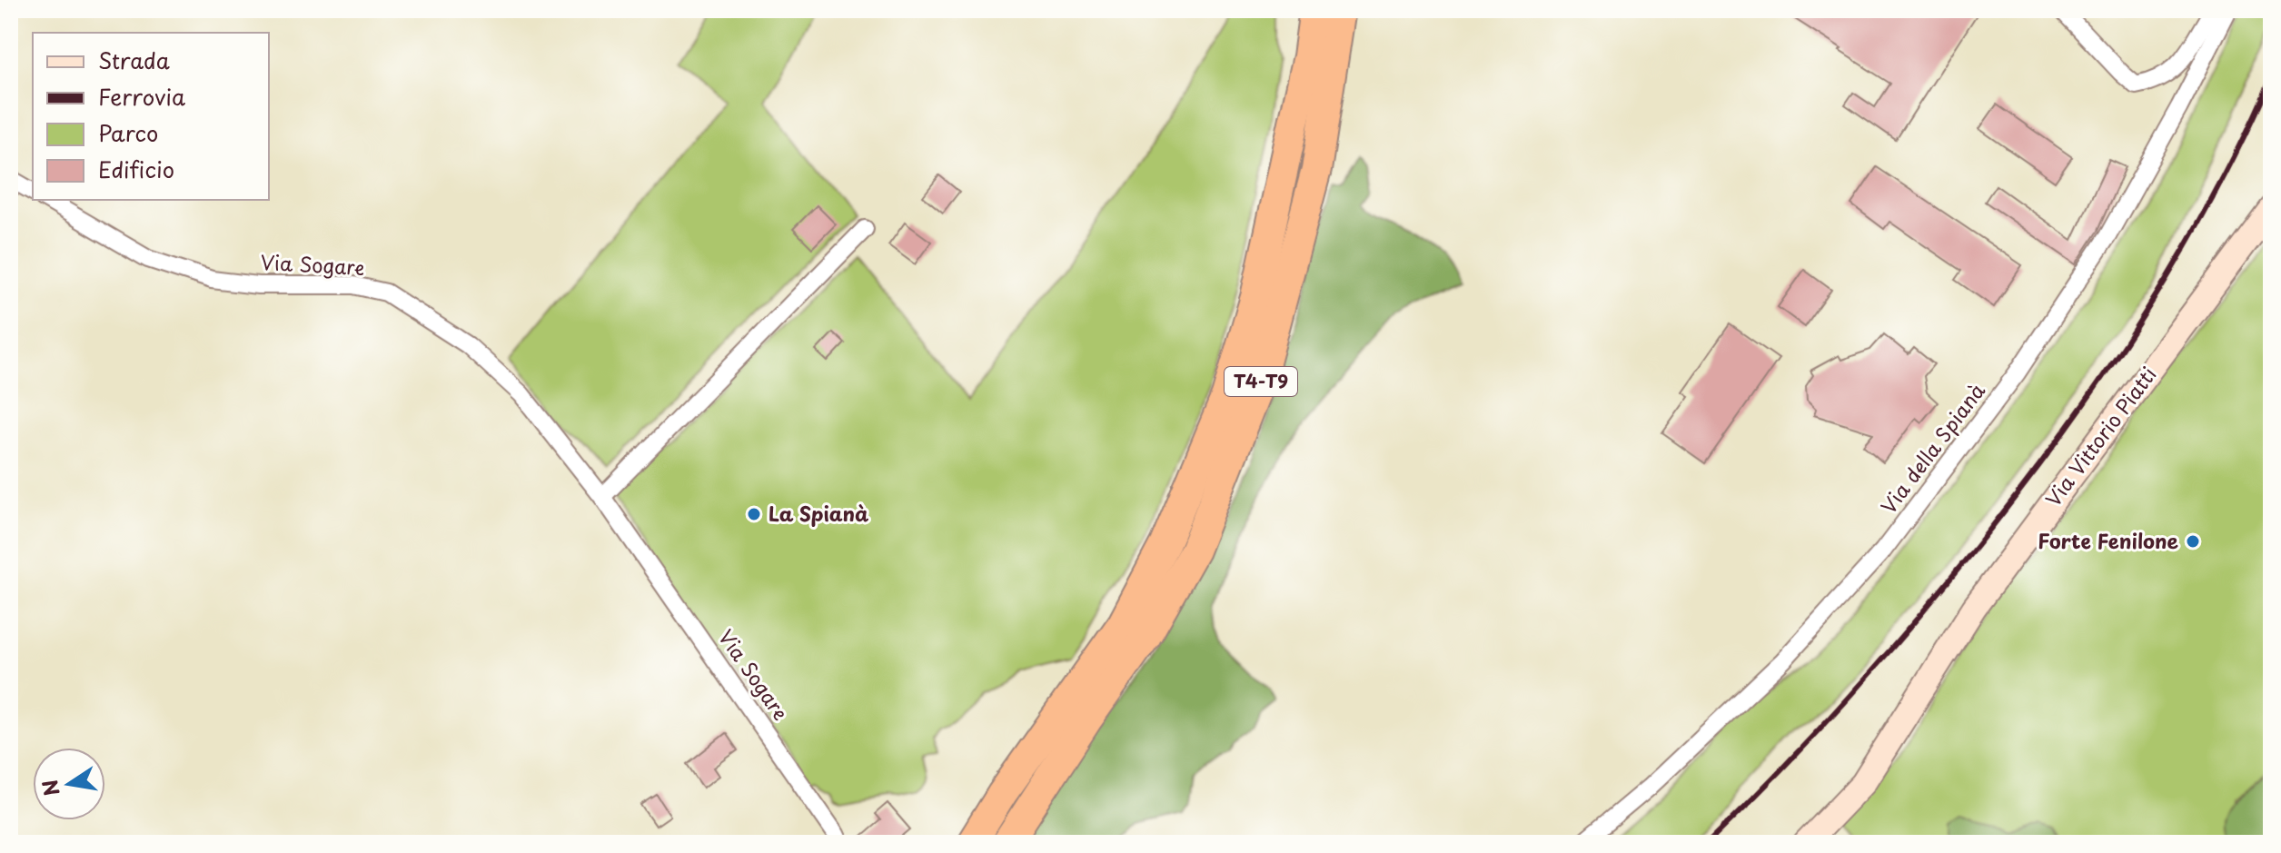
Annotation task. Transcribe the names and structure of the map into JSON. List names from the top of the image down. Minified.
{"streets":{"highway":["T4-T9"],"street":["Via Sogare","Via Vittorio Piatti","Via della Spianà"]},"places":["La Spianà","Forte Fenilone"],"legend":["Strada","Ferrovia","Parco","Edificio"],"north":"left"}
